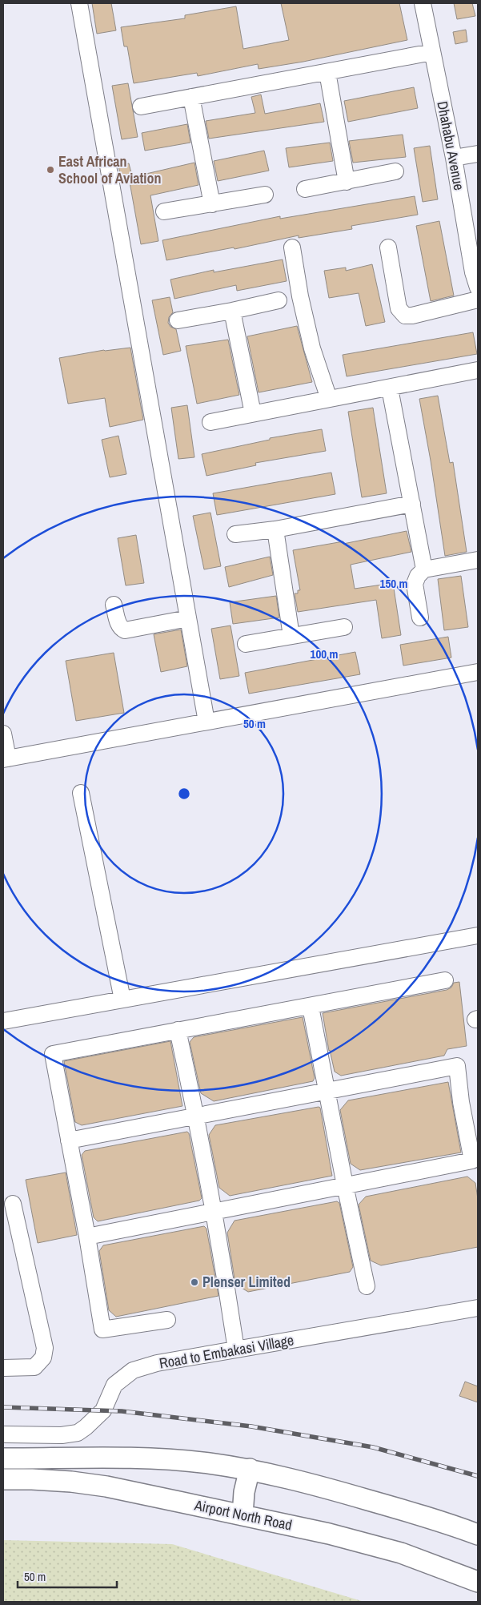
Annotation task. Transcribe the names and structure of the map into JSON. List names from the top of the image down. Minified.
{"streets":{"main road":["Airport North Road"],"street":["Dhahabu Avenue","Road to Embakasi Village"]},"places":["East African School of Aviation","Plenser Limited"],"scale_bar":"50 m","rings":["150 m","100 m","50 m"]}
